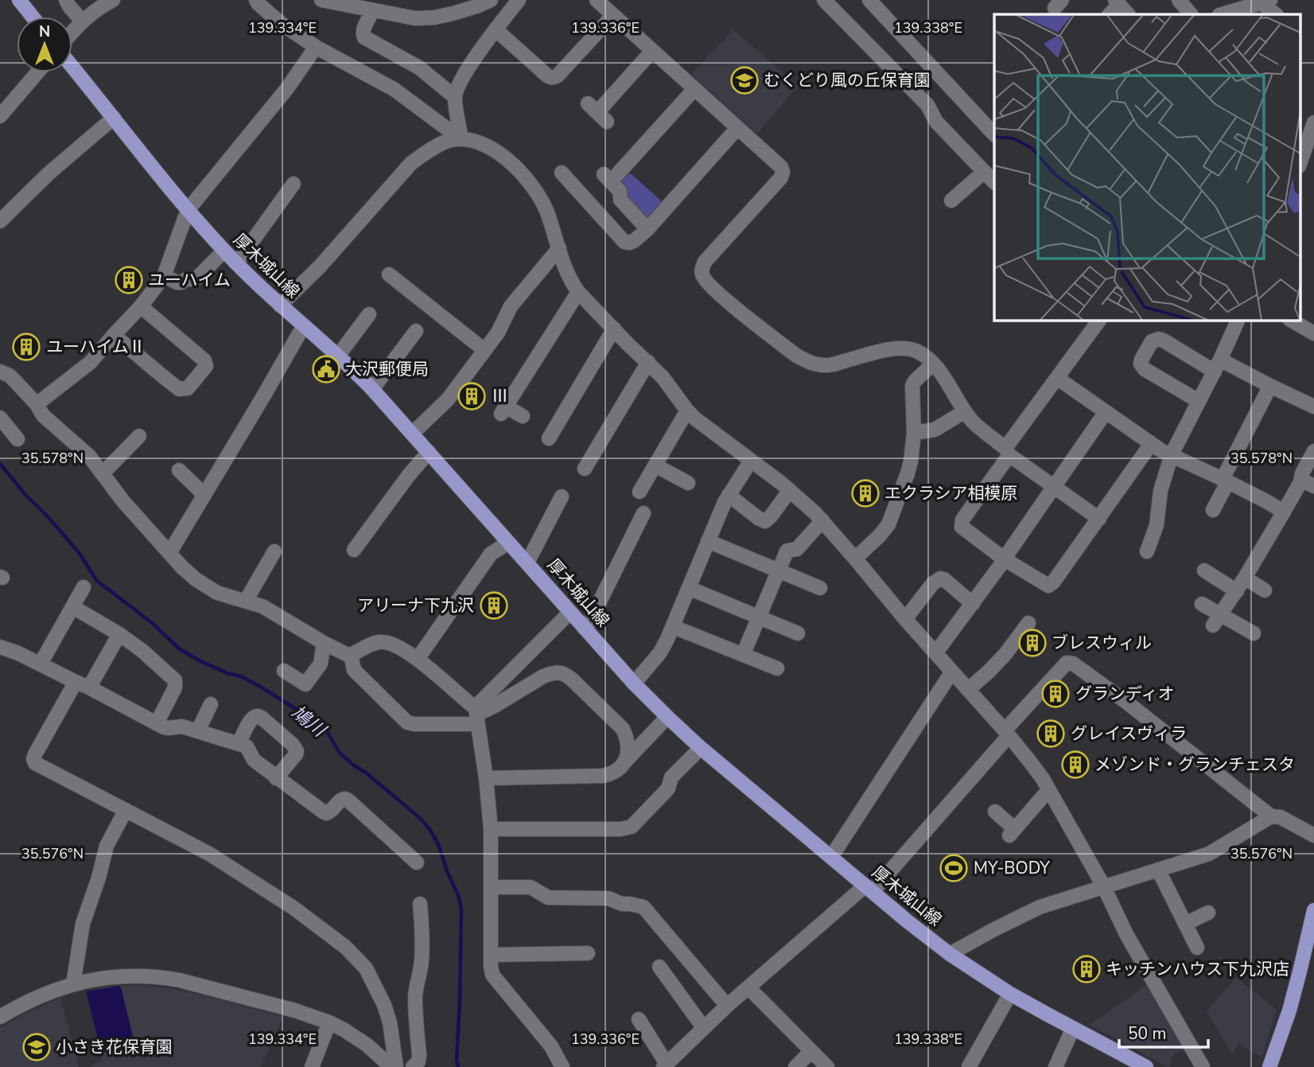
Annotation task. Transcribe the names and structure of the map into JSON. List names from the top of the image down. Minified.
{"streets":{"main road":["厚木城山線"]},"water":["鳩川"],"places":{"school or university":["むくどり風の丘保育園","小さき花保育園"],"building":["ユーハイム","ユーハイムⅡ","Ⅲ","エクラシア相模原","アリーナ下九沢","ブレスウィル","グランディオ","グレイスヴィラ","メゾンド・グランチェスタ","キッチンハウス下九沢店"],"public building":["大沢郵便局"],"sports":["MY-BODY"]},"scale_bar":"50 m","north":"top","coordinates":["139.334°E","139.336°E","139.338°E","35.578°N","35.576°N"]}
